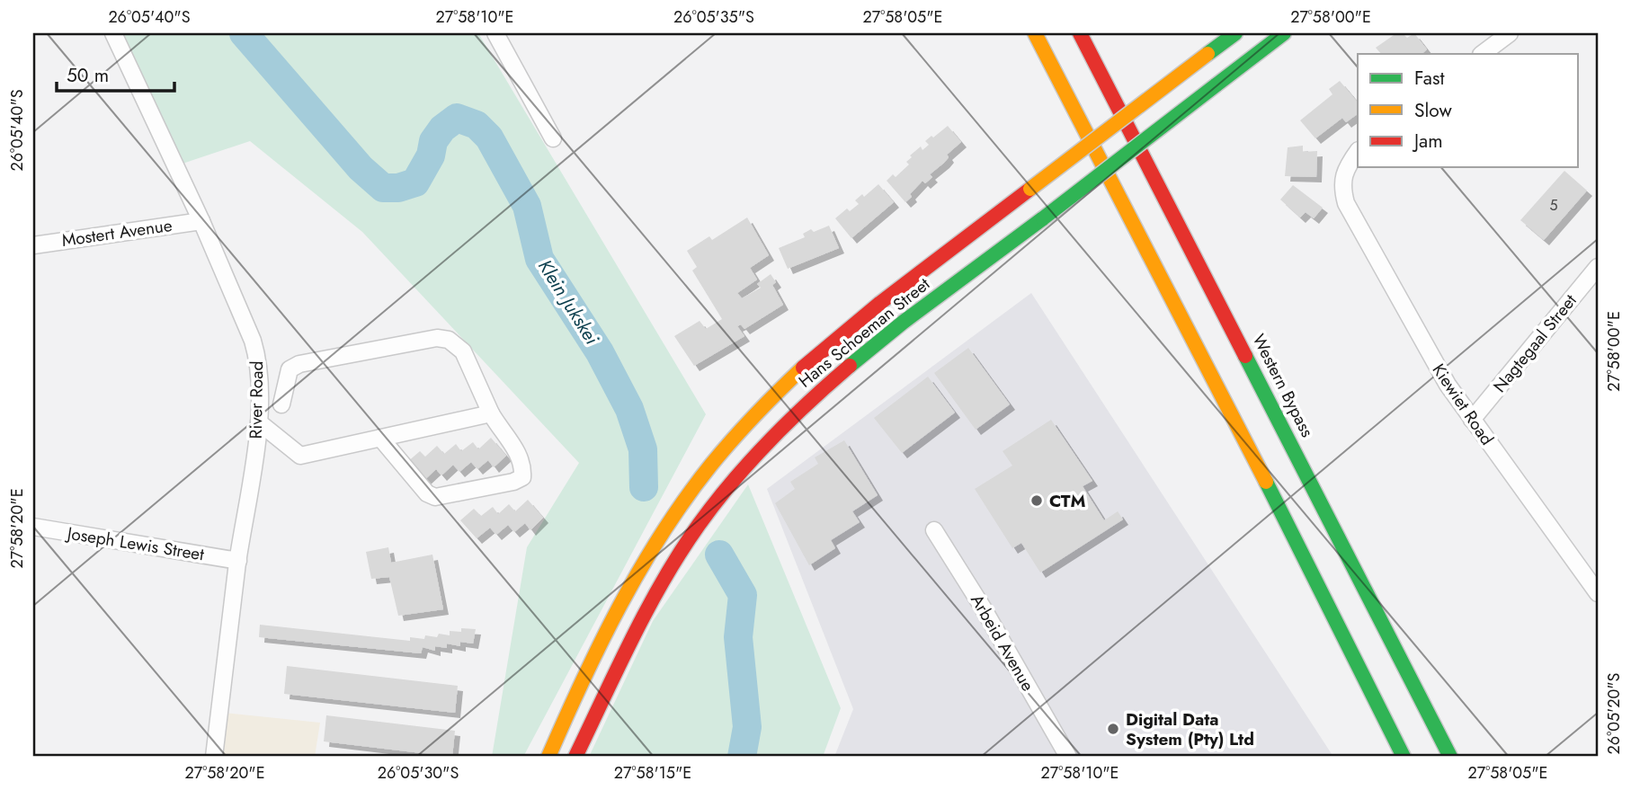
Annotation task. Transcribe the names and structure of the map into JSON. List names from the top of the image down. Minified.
{"streets":{"main road":["Hans Schoeman Street","Western Bypass"],"street":["Mostert Avenue","Nagtegaal Street","River Road","Kiewiet Road","Joseph Lewis Street","Arbeid Avenue"]},"crossings":[["Mostert Avenue","River Road"],["Nagtegaal Street","Kiewiet Road"],["River Road","Joseph Lewis Street"]],"water":["Klein Jukskei"],"places":["CTM","Digital Data System (Pty) Ltd"],"house_numbers":["5"],"legend":["Fast","Slow","Jam"],"scale_bar":"50 m","coordinates":["26°05'40\"S","27°58'10\"E","26°05'35\"S","27°58'05\"E","27°58'00\"E","27°58'20\"E","26°05'20\"S","26°05'30\"S","27°58'15\"E"]}
